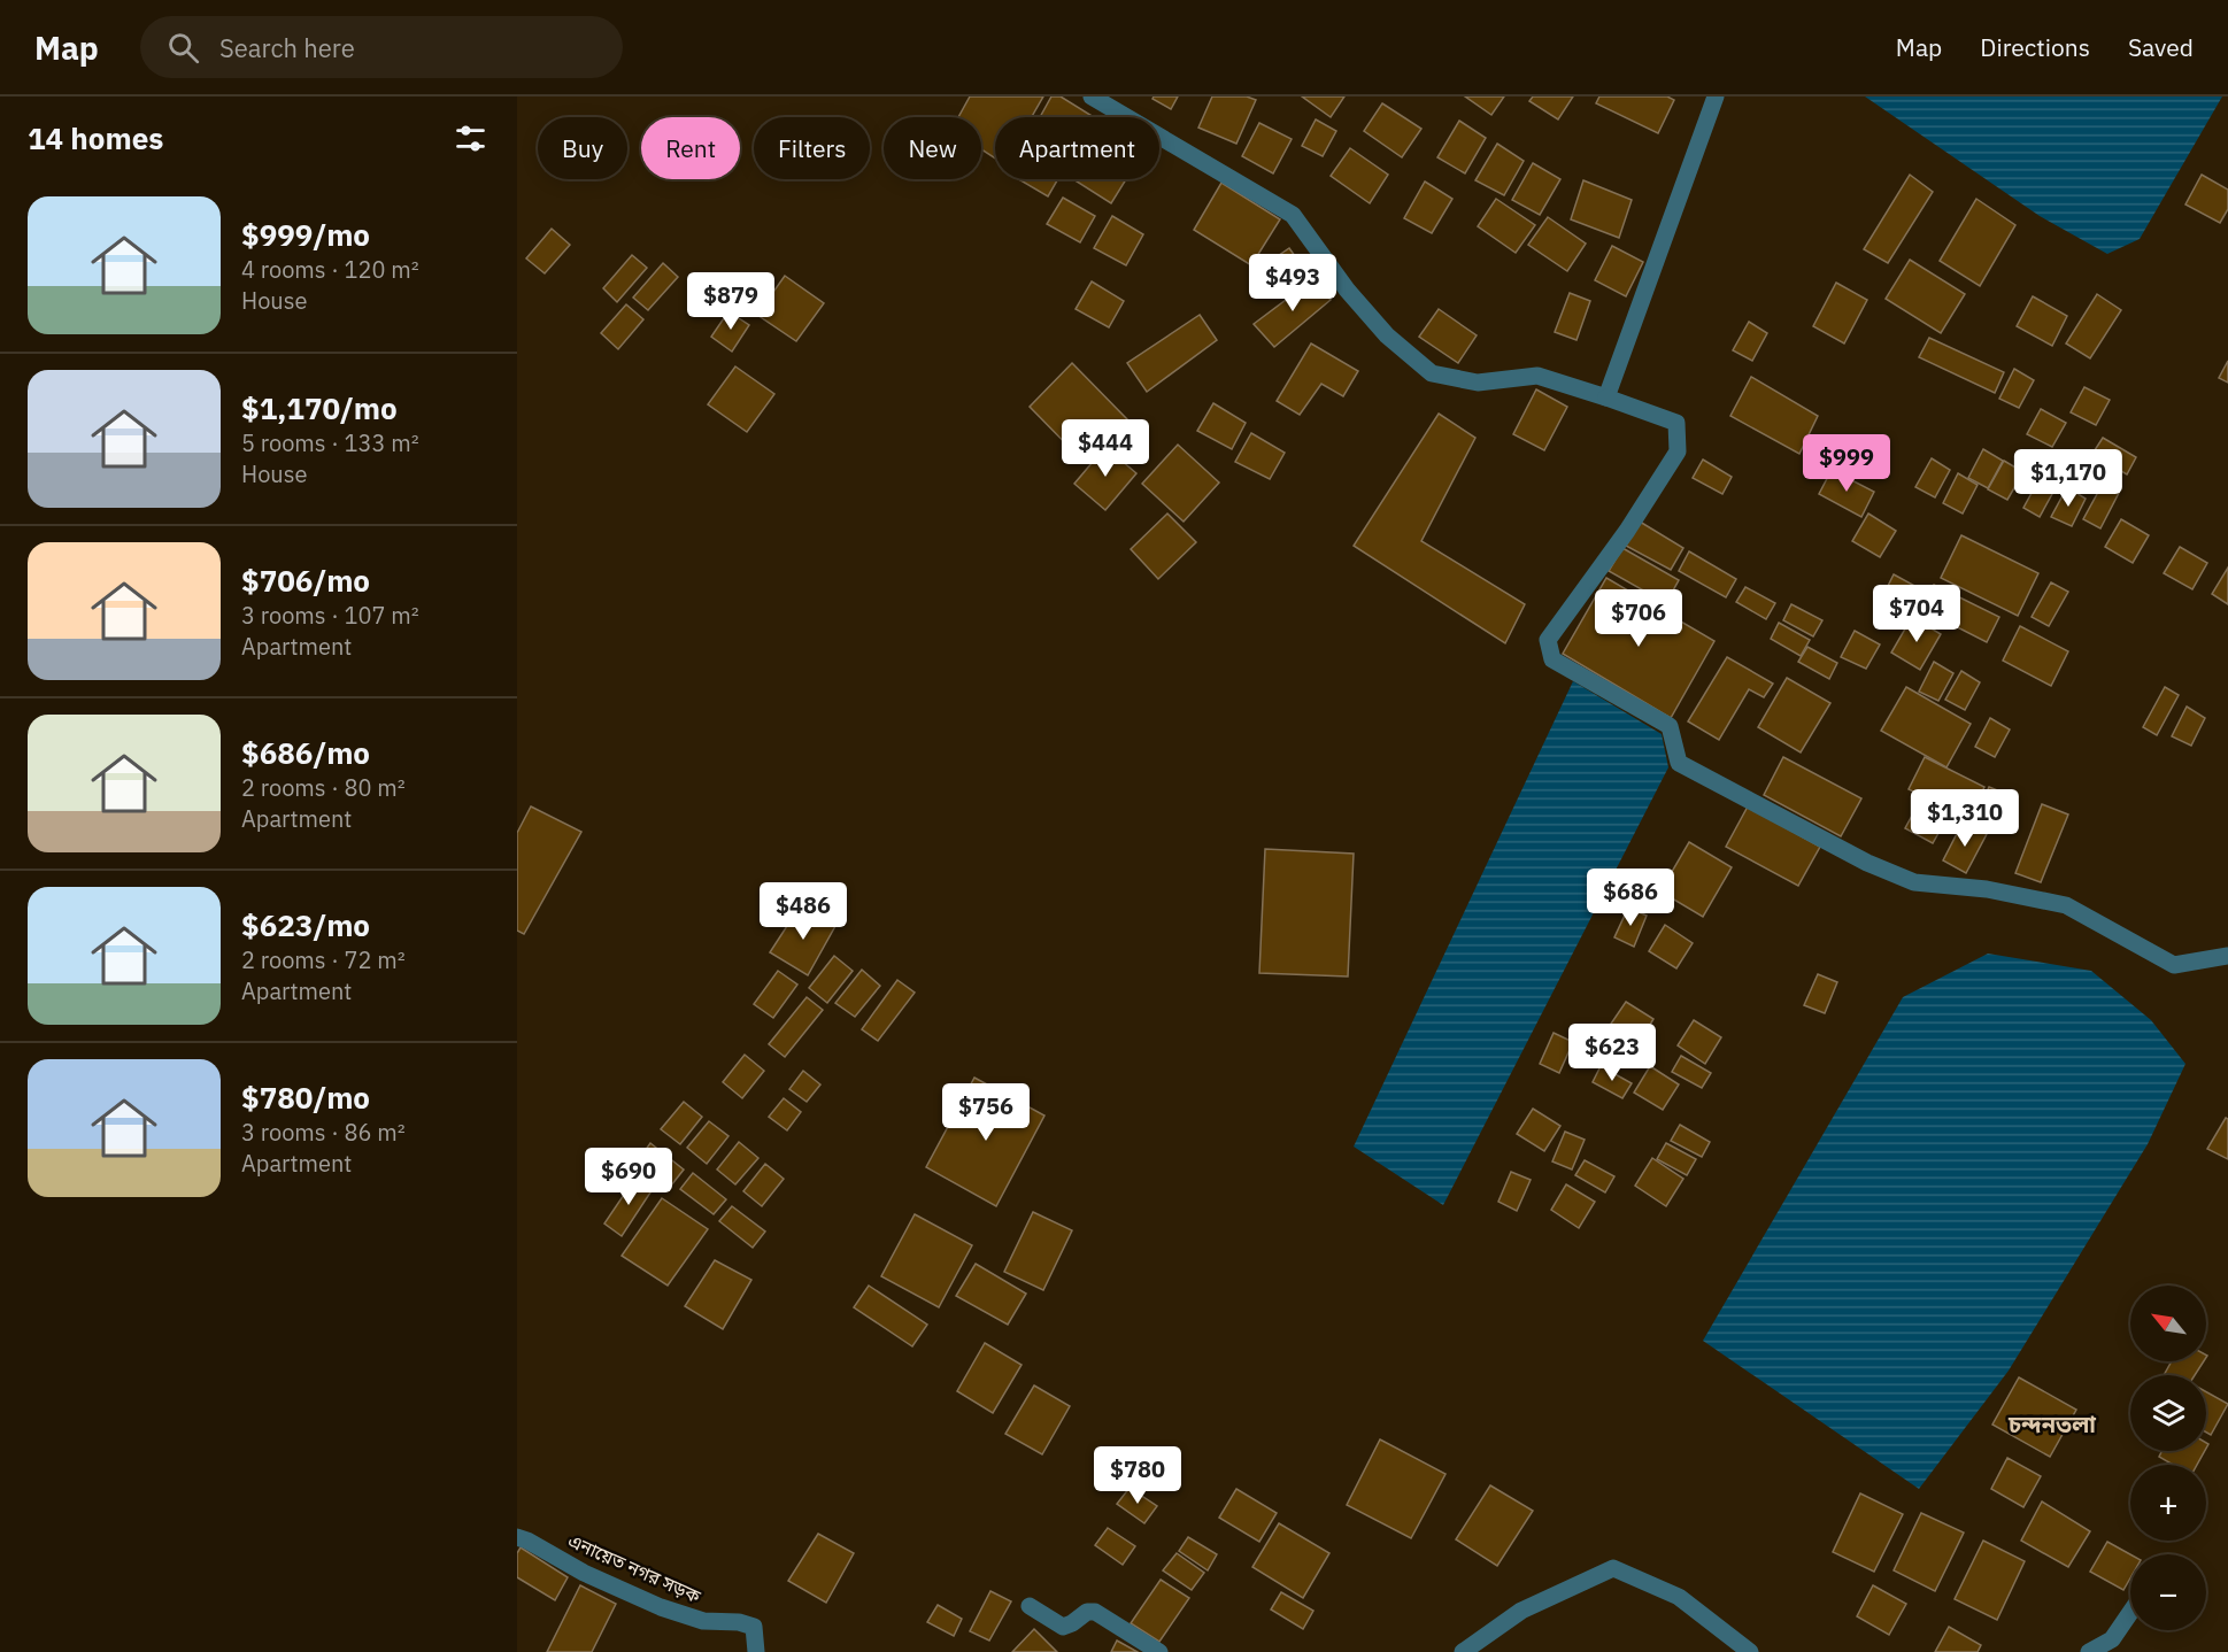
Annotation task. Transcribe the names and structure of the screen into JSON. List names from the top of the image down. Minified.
{"streets":{"street":["এনায়েত নগর সড়ক"]},"districts":["চন্দনতলা"],"north":"top left","page":{"header":"Map","search":"Search here","nav":["Map","Directions","Saved"],"heading":"14 homes","chip":["Buy","Rent","Filters","New","Apartment"],"list":[{"name":"$999/mo","note":"4 rooms · 120 m² · House"},{"name":"$1,170/mo","note":"5 rooms · 133 m² · House"},{"name":"$706/mo","note":"3 rooms · 107 m² · Apartment"},{"name":"$686/mo","note":"2 rooms · 80 m² · Apartment"},{"name":"$623/mo","note":"2 rooms · 72 m² · Apartment"},{"name":"$780/mo","note":"3 rooms · 86 m² · Apartment"}],"price":["$493","$879","$444","$999","$1,170","$704","$706","$1,310","$686","$486","$623","$756","$690","$780"],"map_buttons":["+","−"]}}
